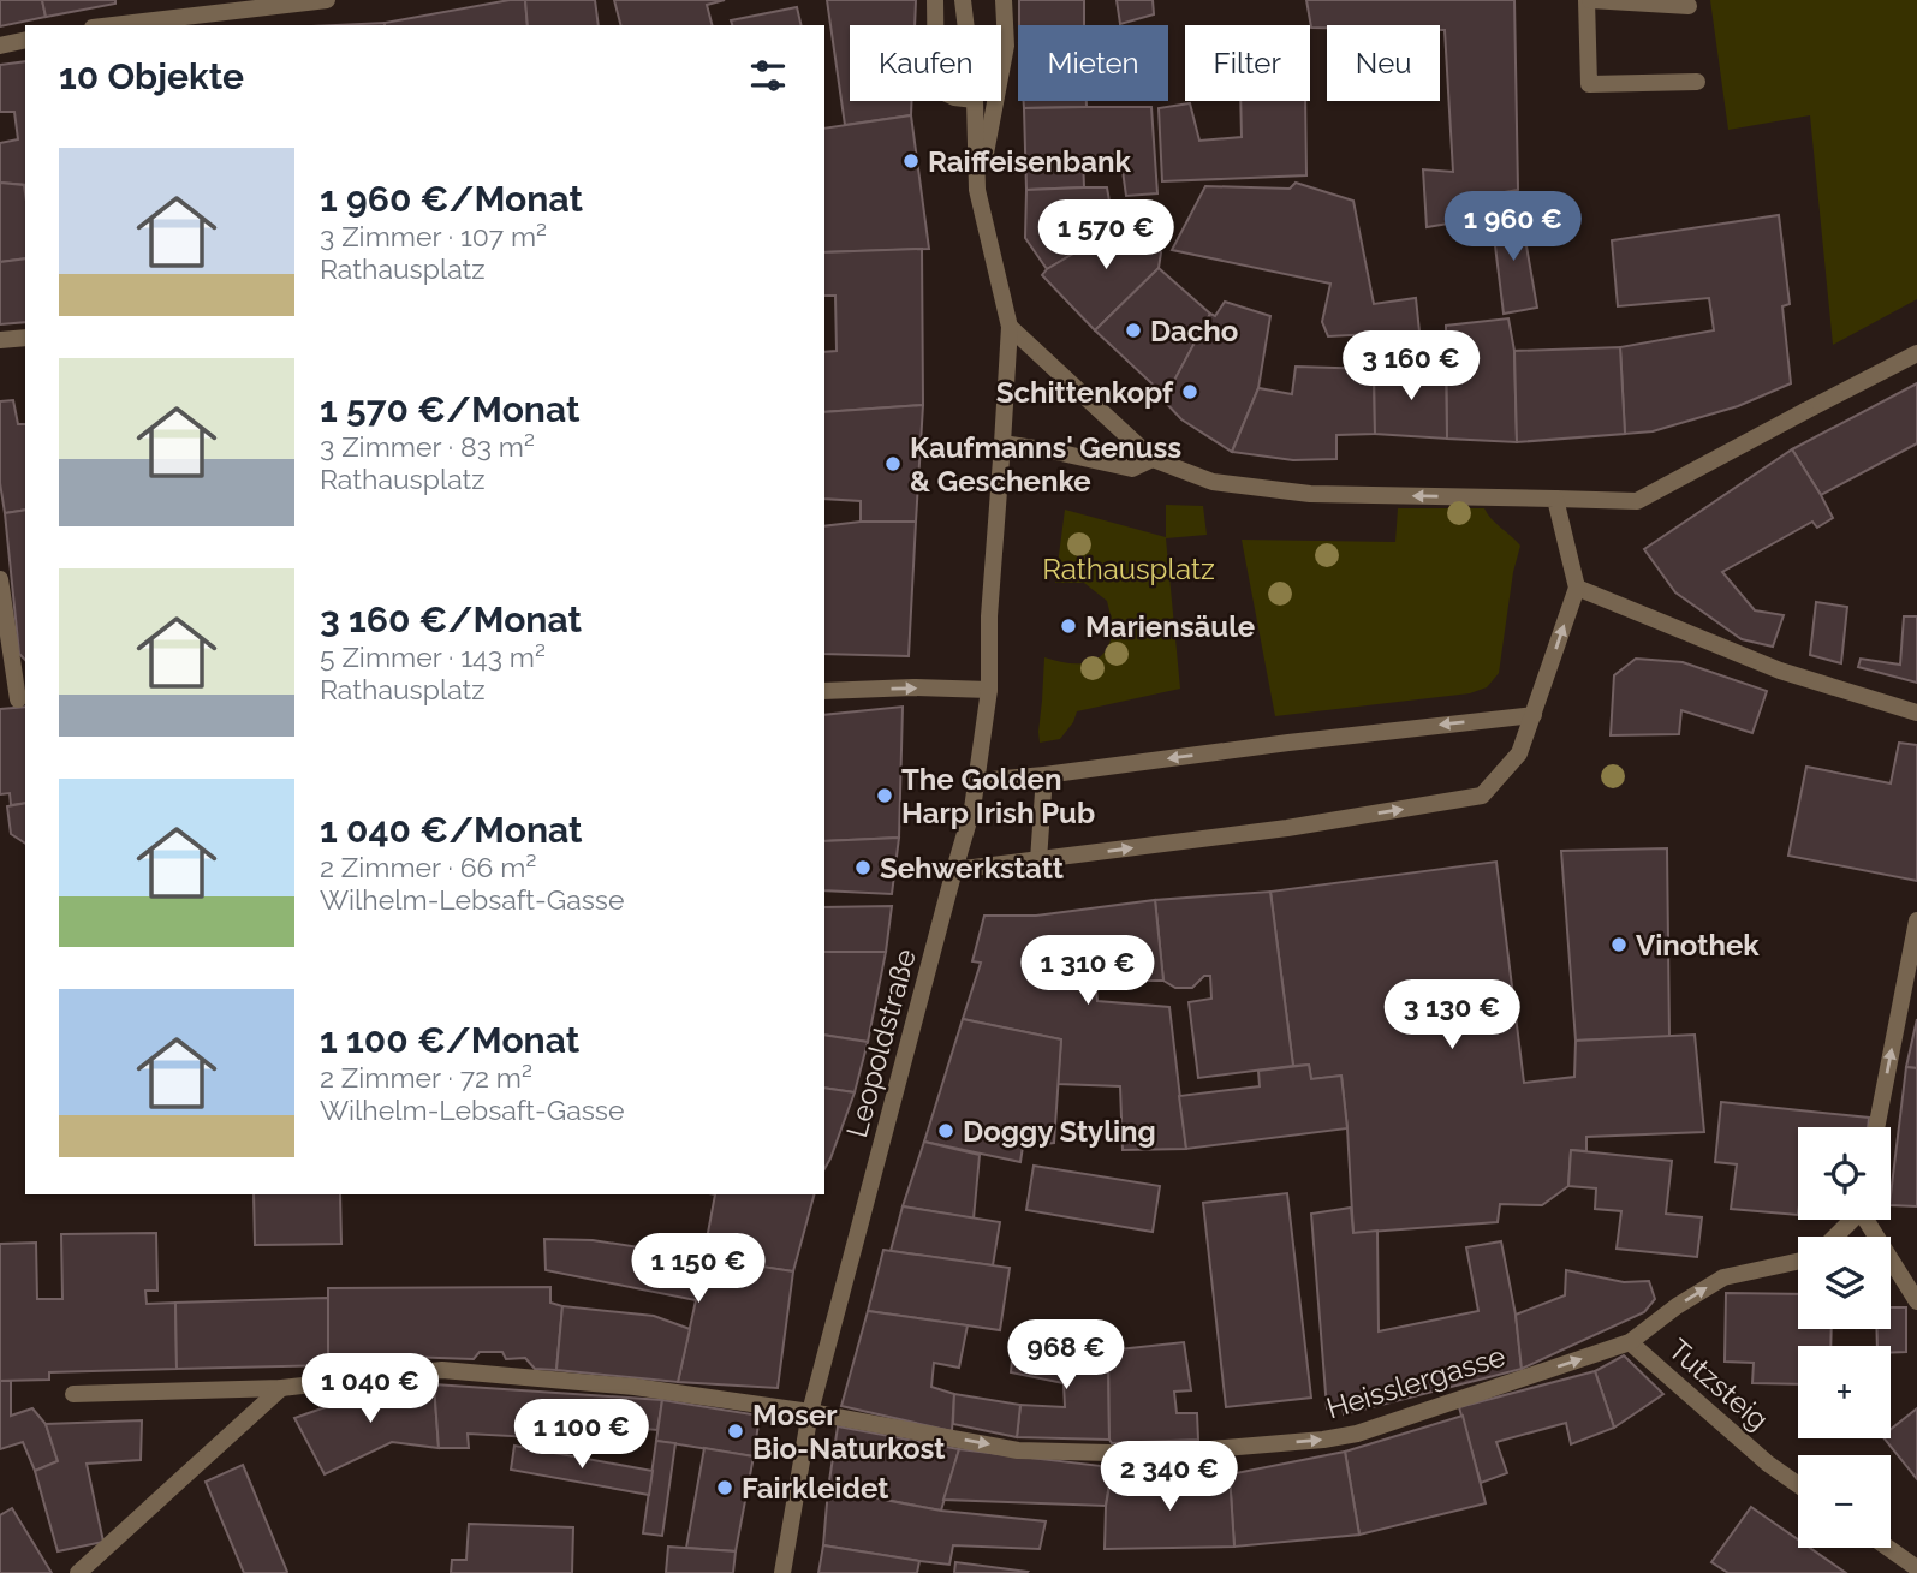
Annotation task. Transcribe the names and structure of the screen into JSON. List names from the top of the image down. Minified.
{"streets":{"street":["Leopoldstraße","Heisslergasse","Tutzsteig"]},"crossings":[["Leopoldstraße","Heisslergasse"],["Heisslergasse","Tutzsteig"]],"one_way":["Heisslergasse"],"parks":["Rathausplatz"],"places":["Raiffeisenbank","Dacho","Schittenkopf","Kaufmanns' Genuss & Geschenke","Mariensäule","The Golden Harp Irish Pub","Sehwerkstatt","Vinothek","Doggy Styling","Moser Bio-Naturkost","Fairkleidet"],"page":{"chip":["Kaufen","Mieten","Filter","Neu"],"heading":"10 Objekte","list":[{"name":"1 960 €/Monat","note":"3 Zimmer · 107 m² · Rathausplatz"},{"name":"1 570 €/Monat","note":"3 Zimmer · 83 m² · Rathausplatz"},{"name":"3 160 €/Monat","note":"5 Zimmer · 143 m² · Rathausplatz"},{"name":"1 040 €/Monat","note":"2 Zimmer · 66 m² · Wilhelm-Lebsaft-Gasse"},{"name":"1 100 €/Monat","note":"2 Zimmer · 72 m² · Wilhelm-Lebsaft-Gasse"}],"price":["1 960 €","1 570 €","3 160 €","1 310 €","3 130 €","1 150 €","968 €","1 040 €","1 100 €","2 340 €"],"map_buttons":["+","−"]}}
